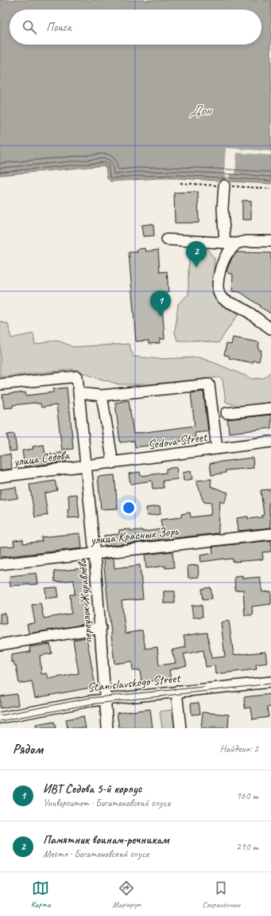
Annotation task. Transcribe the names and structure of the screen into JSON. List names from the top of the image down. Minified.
{"streets":{"street":["Sedova Street","улица Седова","улица Красных Зорь","переулок Журавлёва","Stanislavskogo Street"]},"crossings":[["Sedova Street","улица Седова"],["Sedova Street","переулок Журавлёва"],["улица Седова","переулок Журавлёва"],["улица Красных Зорь","переулок Журавлёва"],["переулок Журавлёва","Stanislavskogo Street"]],"water":["Дон"],"page":{"search":"Поиск","pins":["2","1"],"heading":["Рядом","Найдено: 2"],"list":[{"mark":"1","name":"ИВТ Седова 5-й корпус","note":"Университет · Богатяновский спуск","value":"160 m"},{"mark":"2","name":"Памятник воинам-речникам","note":"Место · Богатяновский спуск","value":"210 m"}],"nav":["Карта","Маршрут","Сохранённые"]}}
